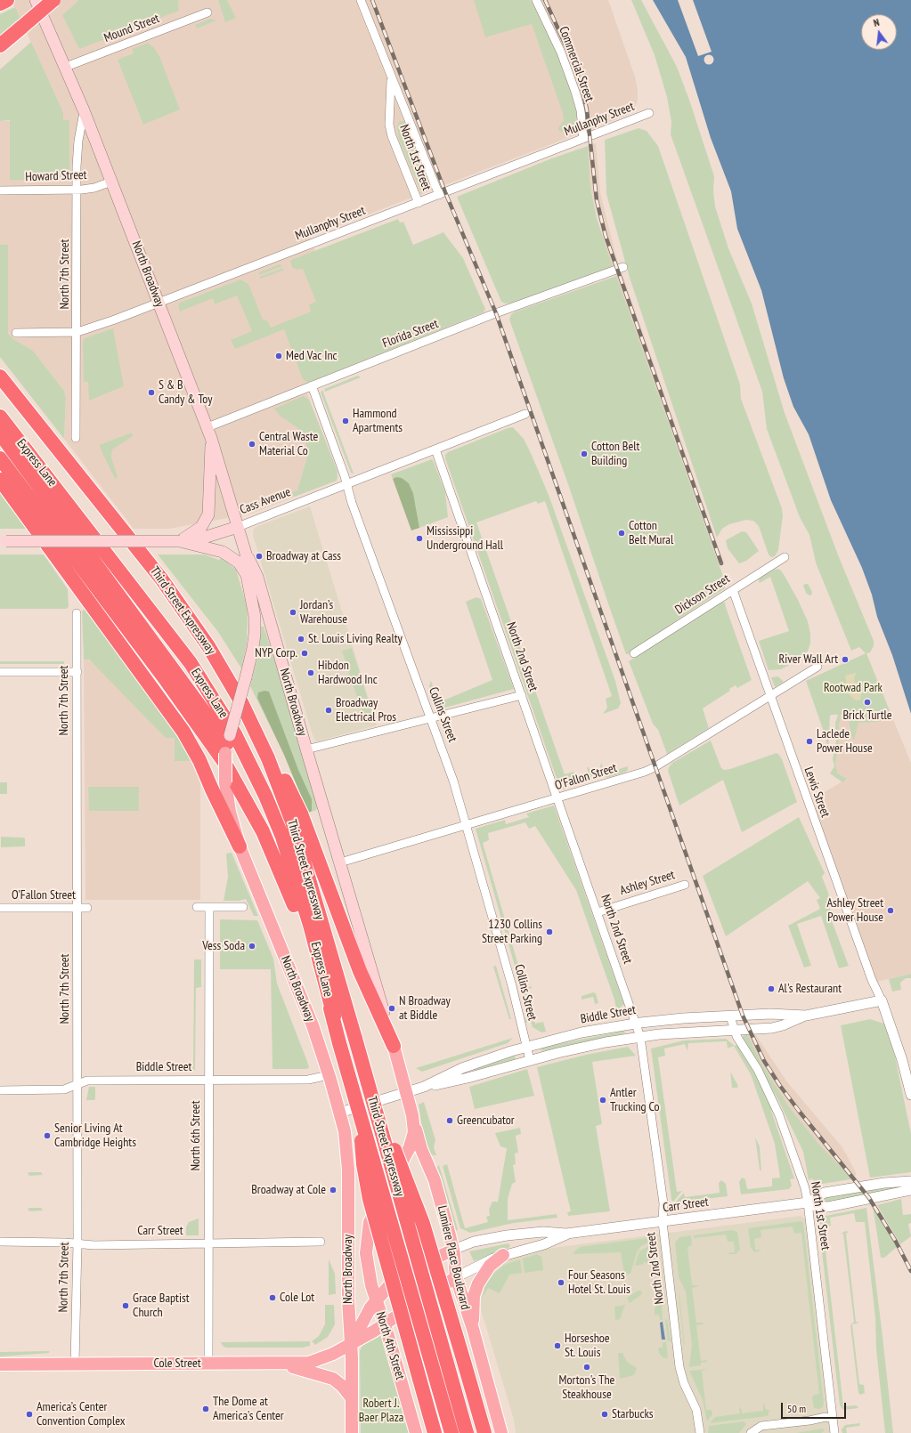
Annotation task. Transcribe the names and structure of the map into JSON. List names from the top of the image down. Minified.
{"streets":{"highway":["Express Lane","Third Street Expressway"],"main road":["North Broadway","Cass Avenue","Lumiere Place Boulevard","North 4th Street","Cole Street"],"street":["Mound Street","Commercial Street","Mullanphy Street","North 1st Street","Howard Street","North 7th Street","Florida Street","Dickson Street","North 2nd Street","Collins Street","O'Fallon Street","Lewis Street","Ashley Street","Biddle Street","North 6th Street","Carr Street"]},"crossings":[["Mound Street","North Broadway"],["Commercial Street","Mullanphy Street"],["Mullanphy Street","North 1st Street"],["Mullanphy Street","North 7th Street"],["Mullanphy Street","North Broadway"],["North 1st Street","Biddle Street"],["North 1st Street","Carr Street"],["Howard Street","North 7th Street"],["Howard Street","North Broadway"],["North 7th Street","North Broadway"],["North 7th Street","O'Fallon Street"],["North 7th Street","Biddle Street"],["North 7th Street","Carr Street"],["North 7th Street","Cole Street"],["North Broadway","Florida Street"],["North Broadway","Cass Avenue"],["North Broadway","O'Fallon Street"],["North Broadway","Biddle Street"],["North Broadway","Lumiere Place Boulevard"],["North Broadway","North 4th Street"],["North Broadway","Cole Street"],["Florida Street","Collins Street"],["Express Lane","Third Street Expressway"],["Cass Avenue","North 2nd Street"],["Cass Avenue","Collins Street"],["Dickson Street","Lewis Street"],["North 2nd Street","O'Fallon Street"],["North 2nd Street","Ashley Street"],["North 2nd Street","Biddle Street"],["North 2nd Street","Carr Street"],["Collins Street","O'Fallon Street"],["Collins Street","Biddle Street"],["O'Fallon Street","Lewis Street"],["Lewis Street","Biddle Street"],["Biddle Street","North 6th Street"],["North 6th Street","Carr Street"],["North 6th Street","Cole Street"],["Carr Street","Lumiere Place Boulevard"],["Carr Street","Cole Street"],["Lumiere Place Boulevard","Cole Street"],["North 4th Street","Cole Street"]],"parks":["Rootwad Park","Robert J. Baer Plaza"],"places":["Med Vac Inc","S & B Candy & Toy","Hammond Apartments","Central Waste Material Co","Cotton Belt Building","Cotton Belt Mural","Mississippi Underground Hall","Broadway at Cass","Jordan’s Warehouse","St. Louis Living Realty","NYP Corp.","River Wall Art","Hibdon Hardwood Inc","Brick Turtle","Broadway Electrical Pros","Laclede Power House","Ashley Street Power House","1230 Collins Street Parking","Vess Soda","Al's Restaurant","N Broadway at Biddle","Antler Trucking Co","Greencubator","Senior Living At Cambridge Heights","Broadway at Cole","Four Seasons Hotel St. Louis","Cole Lot","Grace Baptist Church","Horseshoe St. Louis","Morton's The Steakhouse","The Dome at America's Center","America’s Center Convention Complex","Starbucks"],"scale_bar":"50 m","north":"top"}
